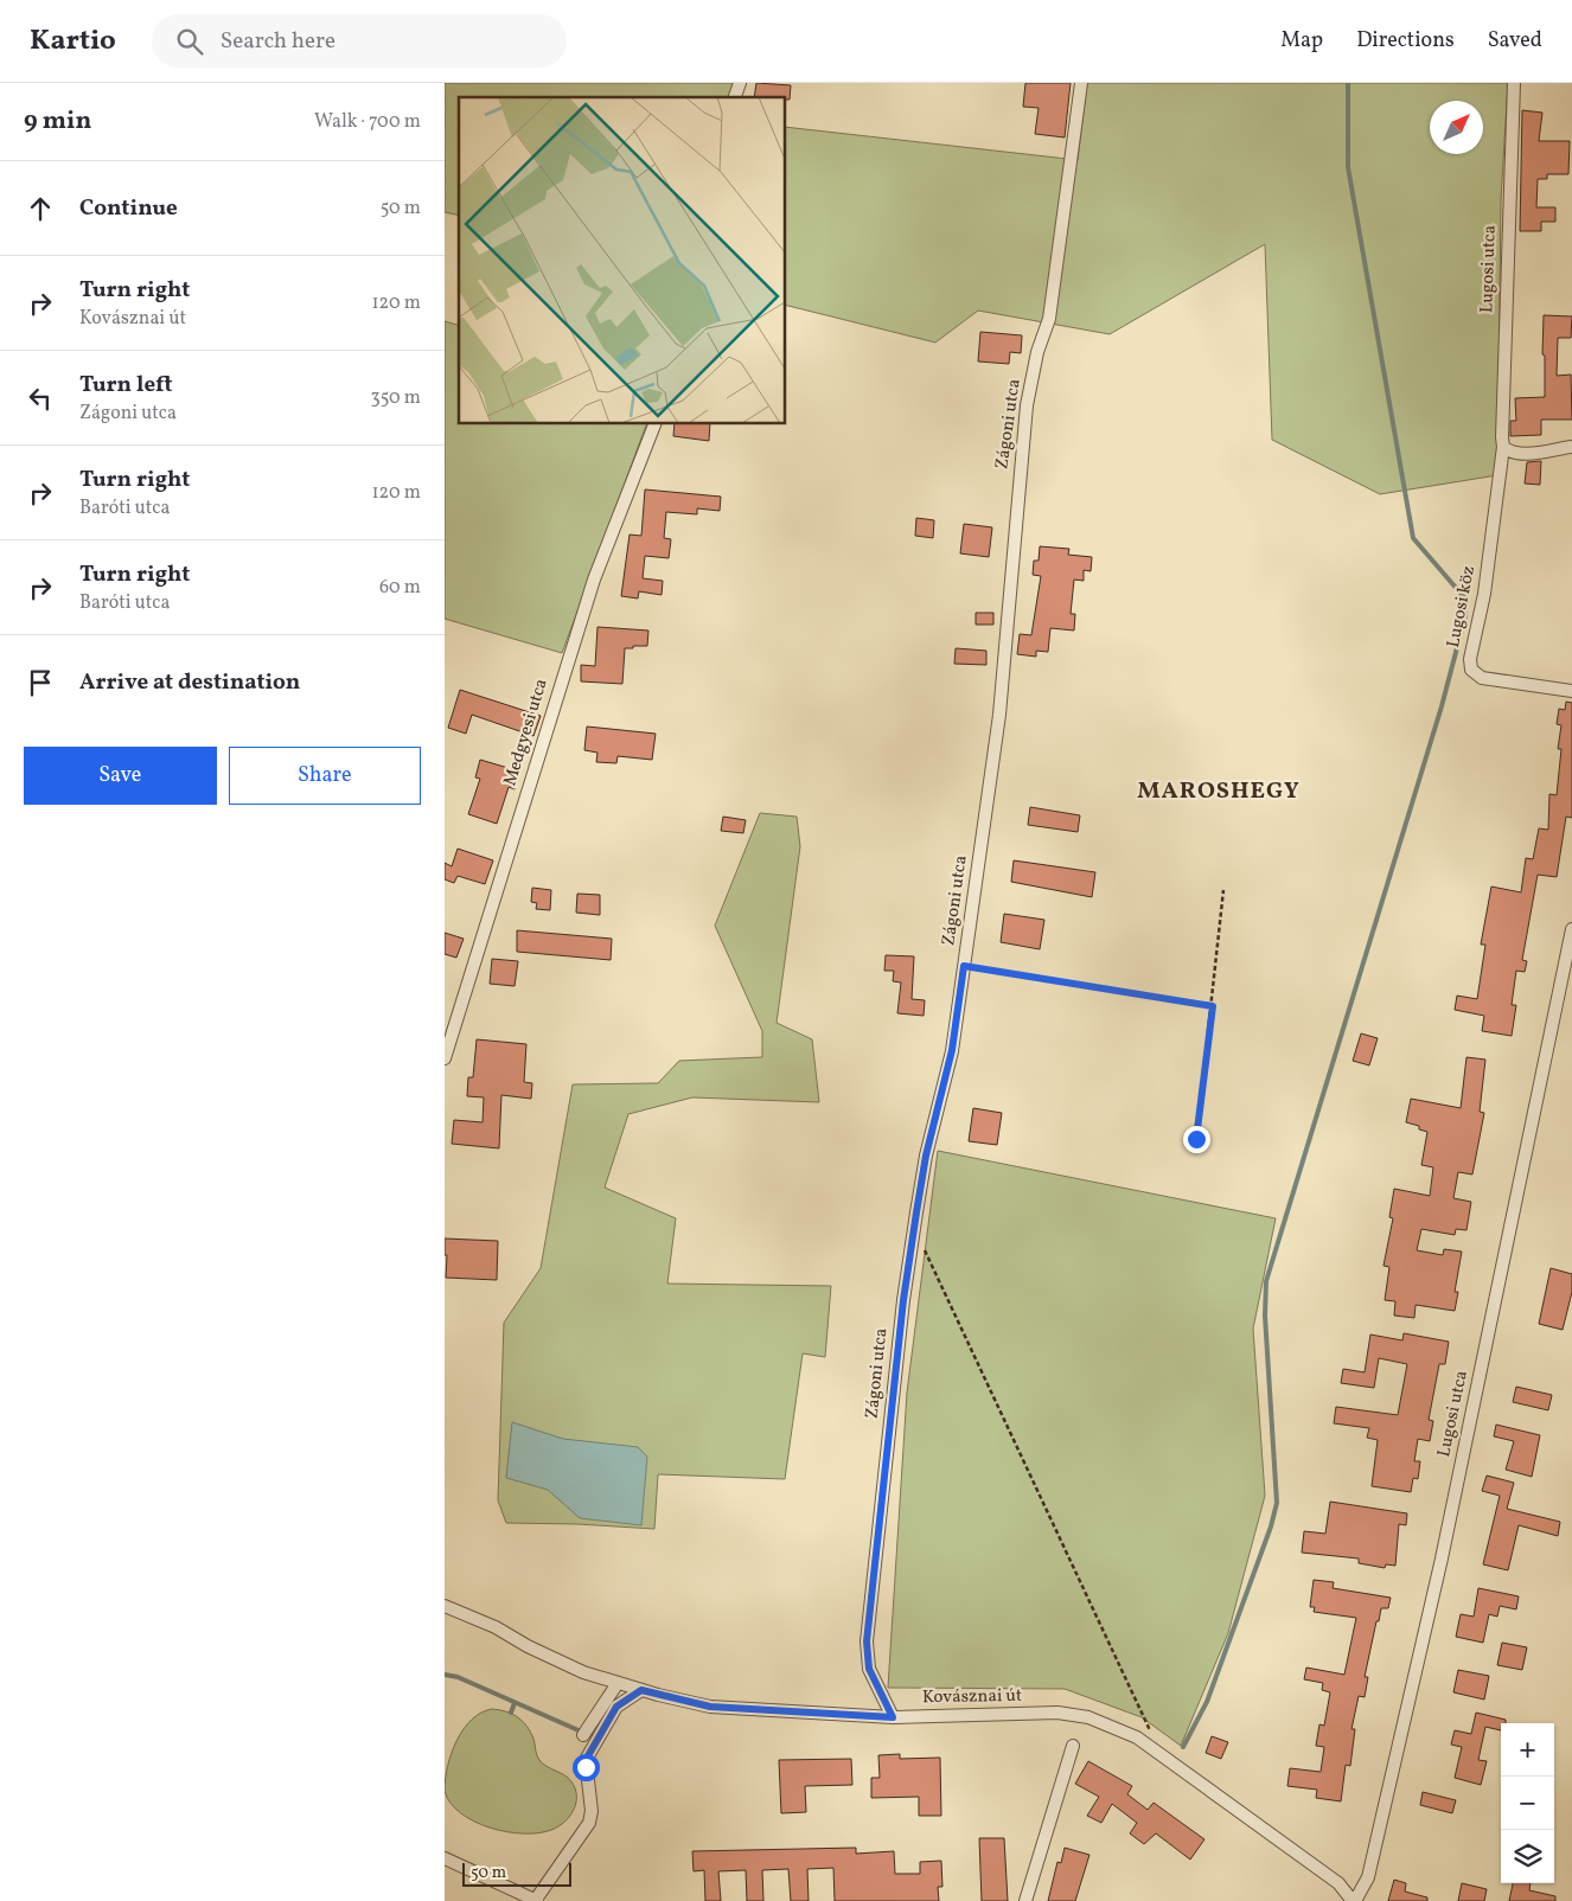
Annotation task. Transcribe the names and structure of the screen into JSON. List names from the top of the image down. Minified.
{"streets":{"street":["Lugosi utca","Zágoni utca","Lugosi köz","Medgyesi utca","Kovásznai út"]},"crossings":[["Lugosi utca","Lugosi köz"],["Lugosi utca","Kovásznai út"],["Zágoni utca","Kovásznai út"]],"districts":["MAROSHEGY"],"scale_bar":"50 m","north":"top right","page":{"header":"Kartio","search":"Search here","nav":["Map","Directions","Saved"],"heading":["9 min","Walk · 700 m"],"list":[["Continue","50 m"],["Turn right","Kovásznai út","120 m"],["Turn left","Zágoni utca","350 m"],["Turn right","Baróti utca","120 m"],["Turn right","Baróti utca","60 m"],"Arrive at destination"],"buttons":["Save","Share"],"map_buttons":["+","−"],"scale":"50 m"}}
